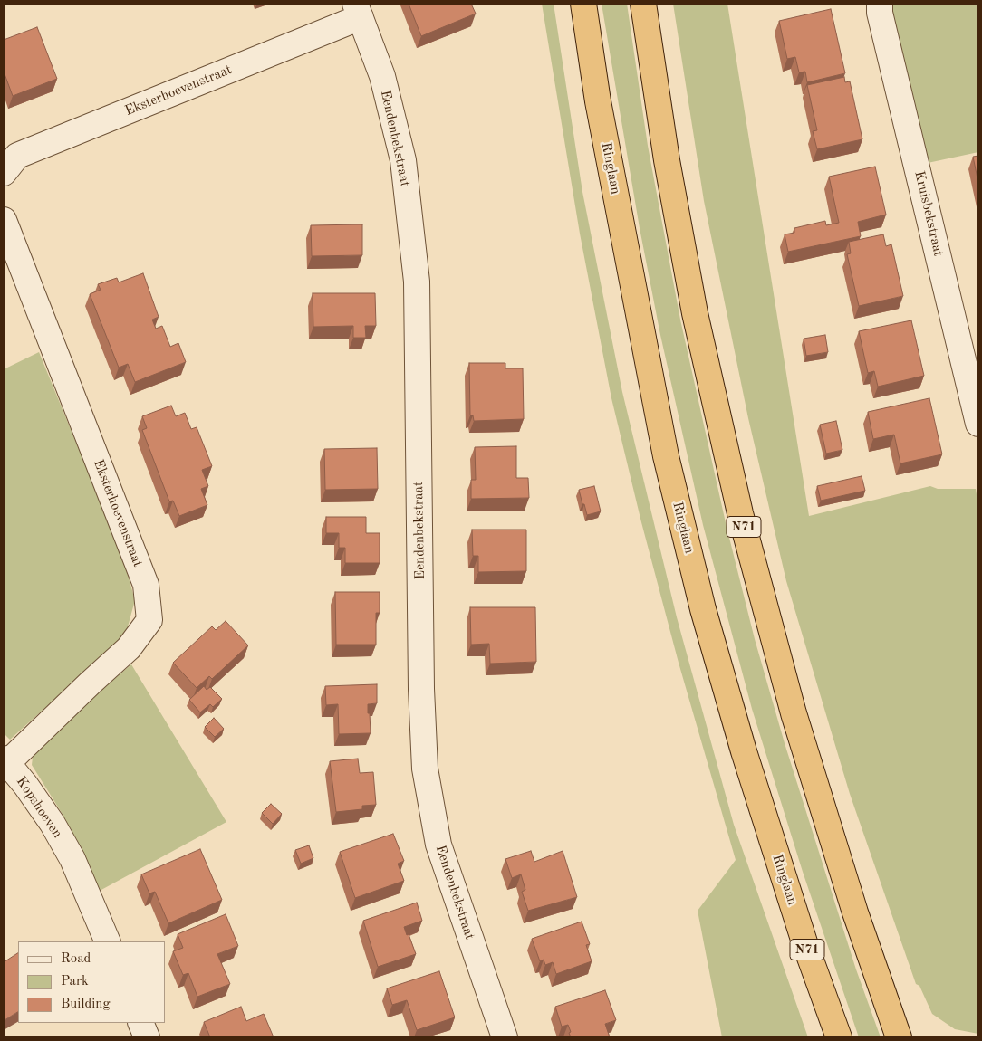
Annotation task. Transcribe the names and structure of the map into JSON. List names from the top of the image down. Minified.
{"streets":{"highway":["Ringlaan","N71"],"street":["Eksterhoevenstraat","Eendenbekstraat","Kruisbekstraat","Kopshoeven"]},"crossings":[["Eksterhoevenstraat","Eendenbekstraat"],["Eksterhoevenstraat","Kopshoeven"]],"legend":["Road","Park","Building"]}
